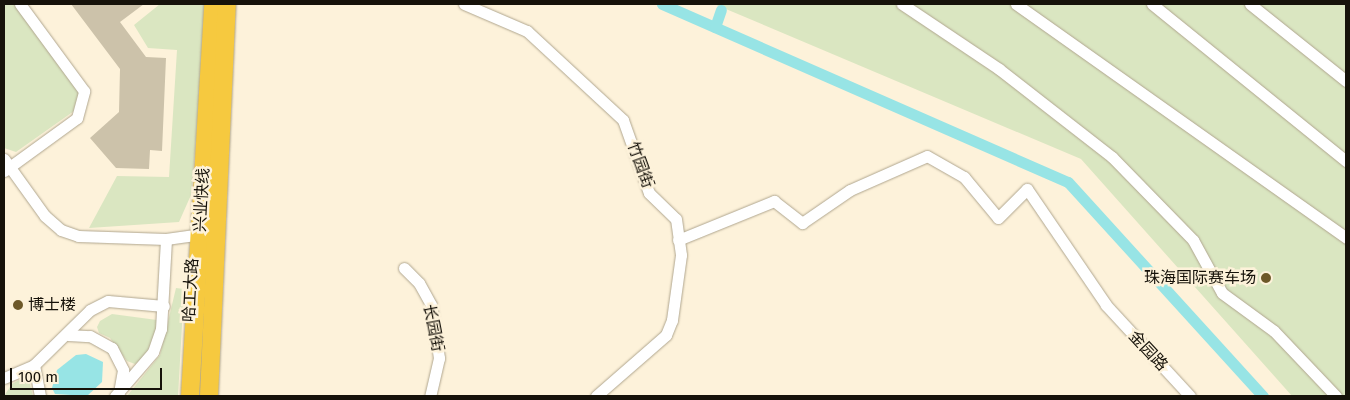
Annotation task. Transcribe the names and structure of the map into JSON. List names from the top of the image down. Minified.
{"streets":{"highway":["兴业快线"],"street":["竹园街","哈工大路","长园街","金园路"]},"crossings":[["竹园街","金园路"],["兴业快线","哈工大路"]],"places":["珠海国际赛车场","博士楼"],"scale_bar":"100 m"}
